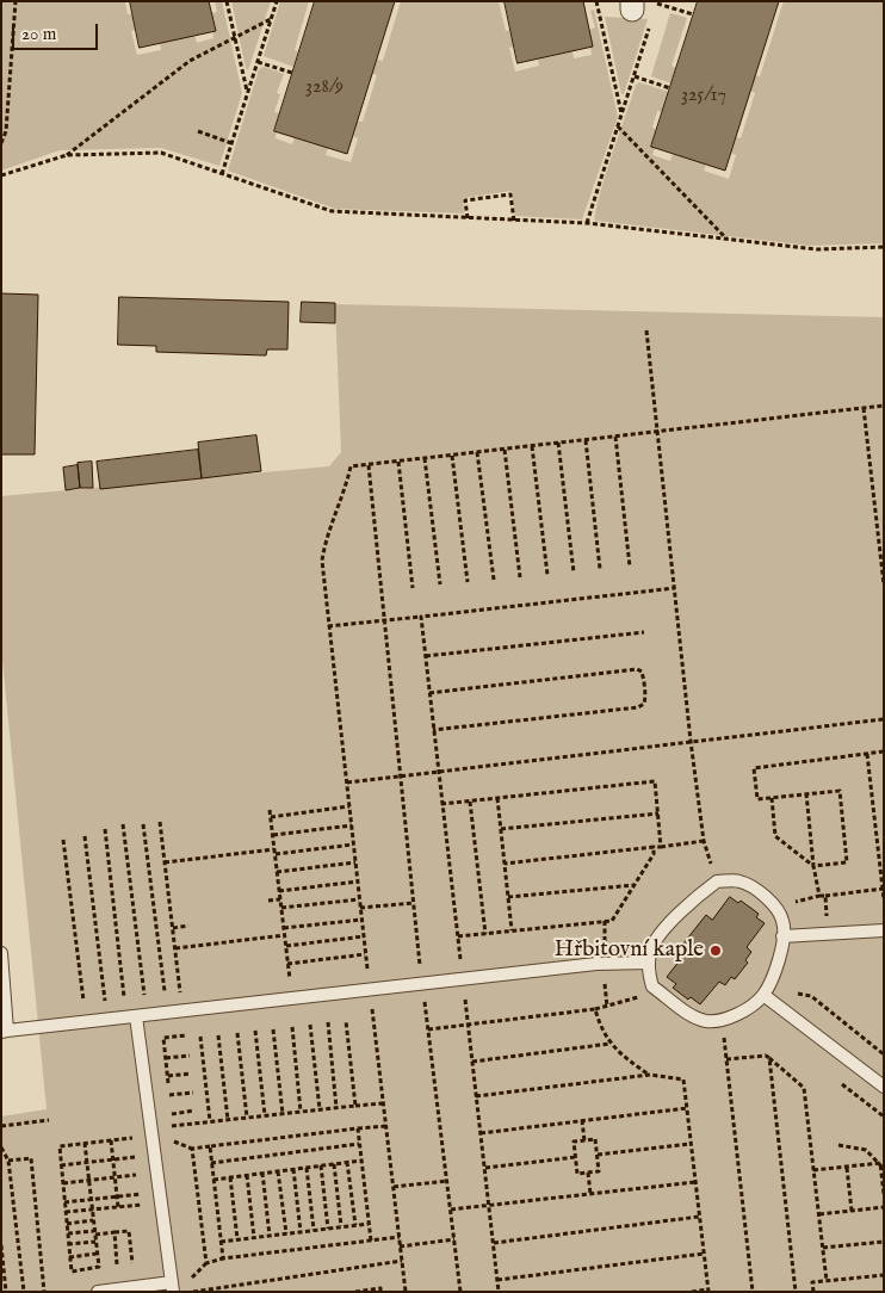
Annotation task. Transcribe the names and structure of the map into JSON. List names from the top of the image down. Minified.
{"places":["Hřbitovní kaple"],"house_numbers":["328/9","325/17"],"scale_bar":"20 m"}
